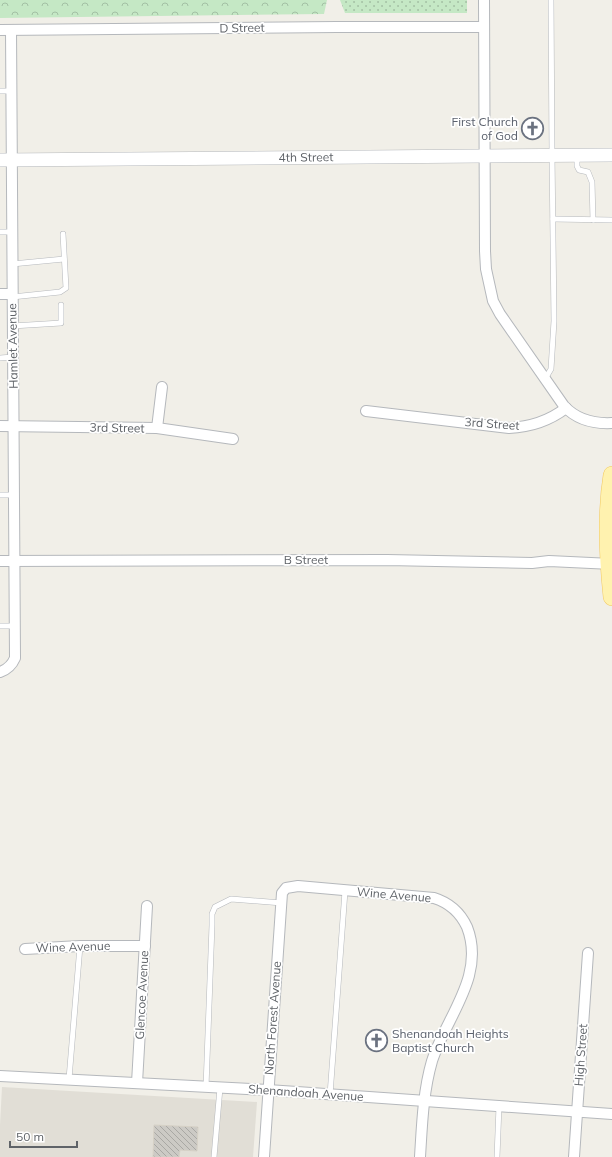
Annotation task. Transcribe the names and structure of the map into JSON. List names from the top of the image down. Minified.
{"streets":{"street":["D Street","4th Street","Hamlet Avenue","3rd Street","B Street","Wine Avenue","Glencoe Avenue","North Forest Avenue","High Street","Shenandoah Avenue"]},"crossings":[["D Street","Hamlet Avenue"],["4th Street","Hamlet Avenue"],["Hamlet Avenue","3rd Street"],["Hamlet Avenue","B Street"],["Wine Avenue","Glencoe Avenue"],["Wine Avenue","North Forest Avenue"],["Wine Avenue","Shenandoah Avenue"],["Glencoe Avenue","Shenandoah Avenue"],["North Forest Avenue","Shenandoah Avenue"],["High Street","Shenandoah Avenue"]],"places":{"church":["First Church of God","Shenandoah Heights Baptist Church"]},"scale_bar":"50 m"}
